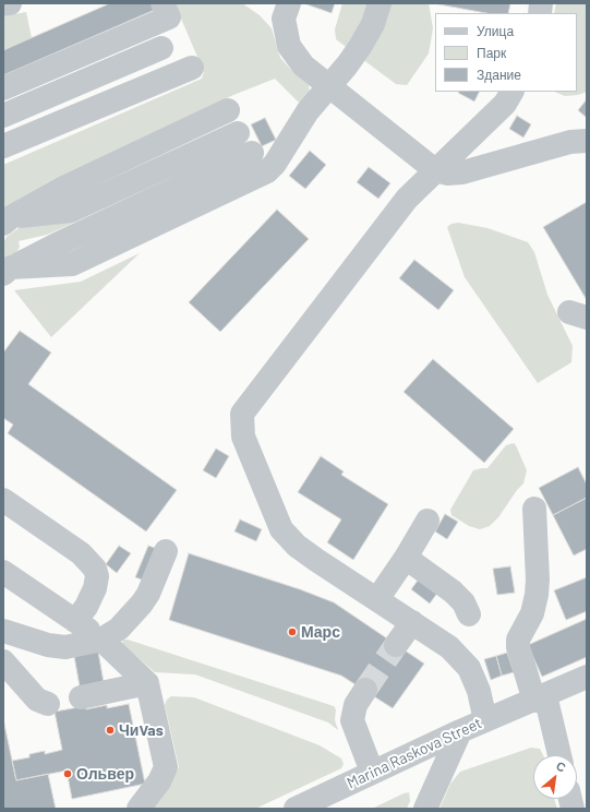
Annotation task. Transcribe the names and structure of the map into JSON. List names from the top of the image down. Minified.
{"streets":{"street":["Marina Raskova Street"]},"places":["Марс","ЧиVas","Ольвер"],"legend":["Улица","Парк","Здание"],"north":"top right"}
